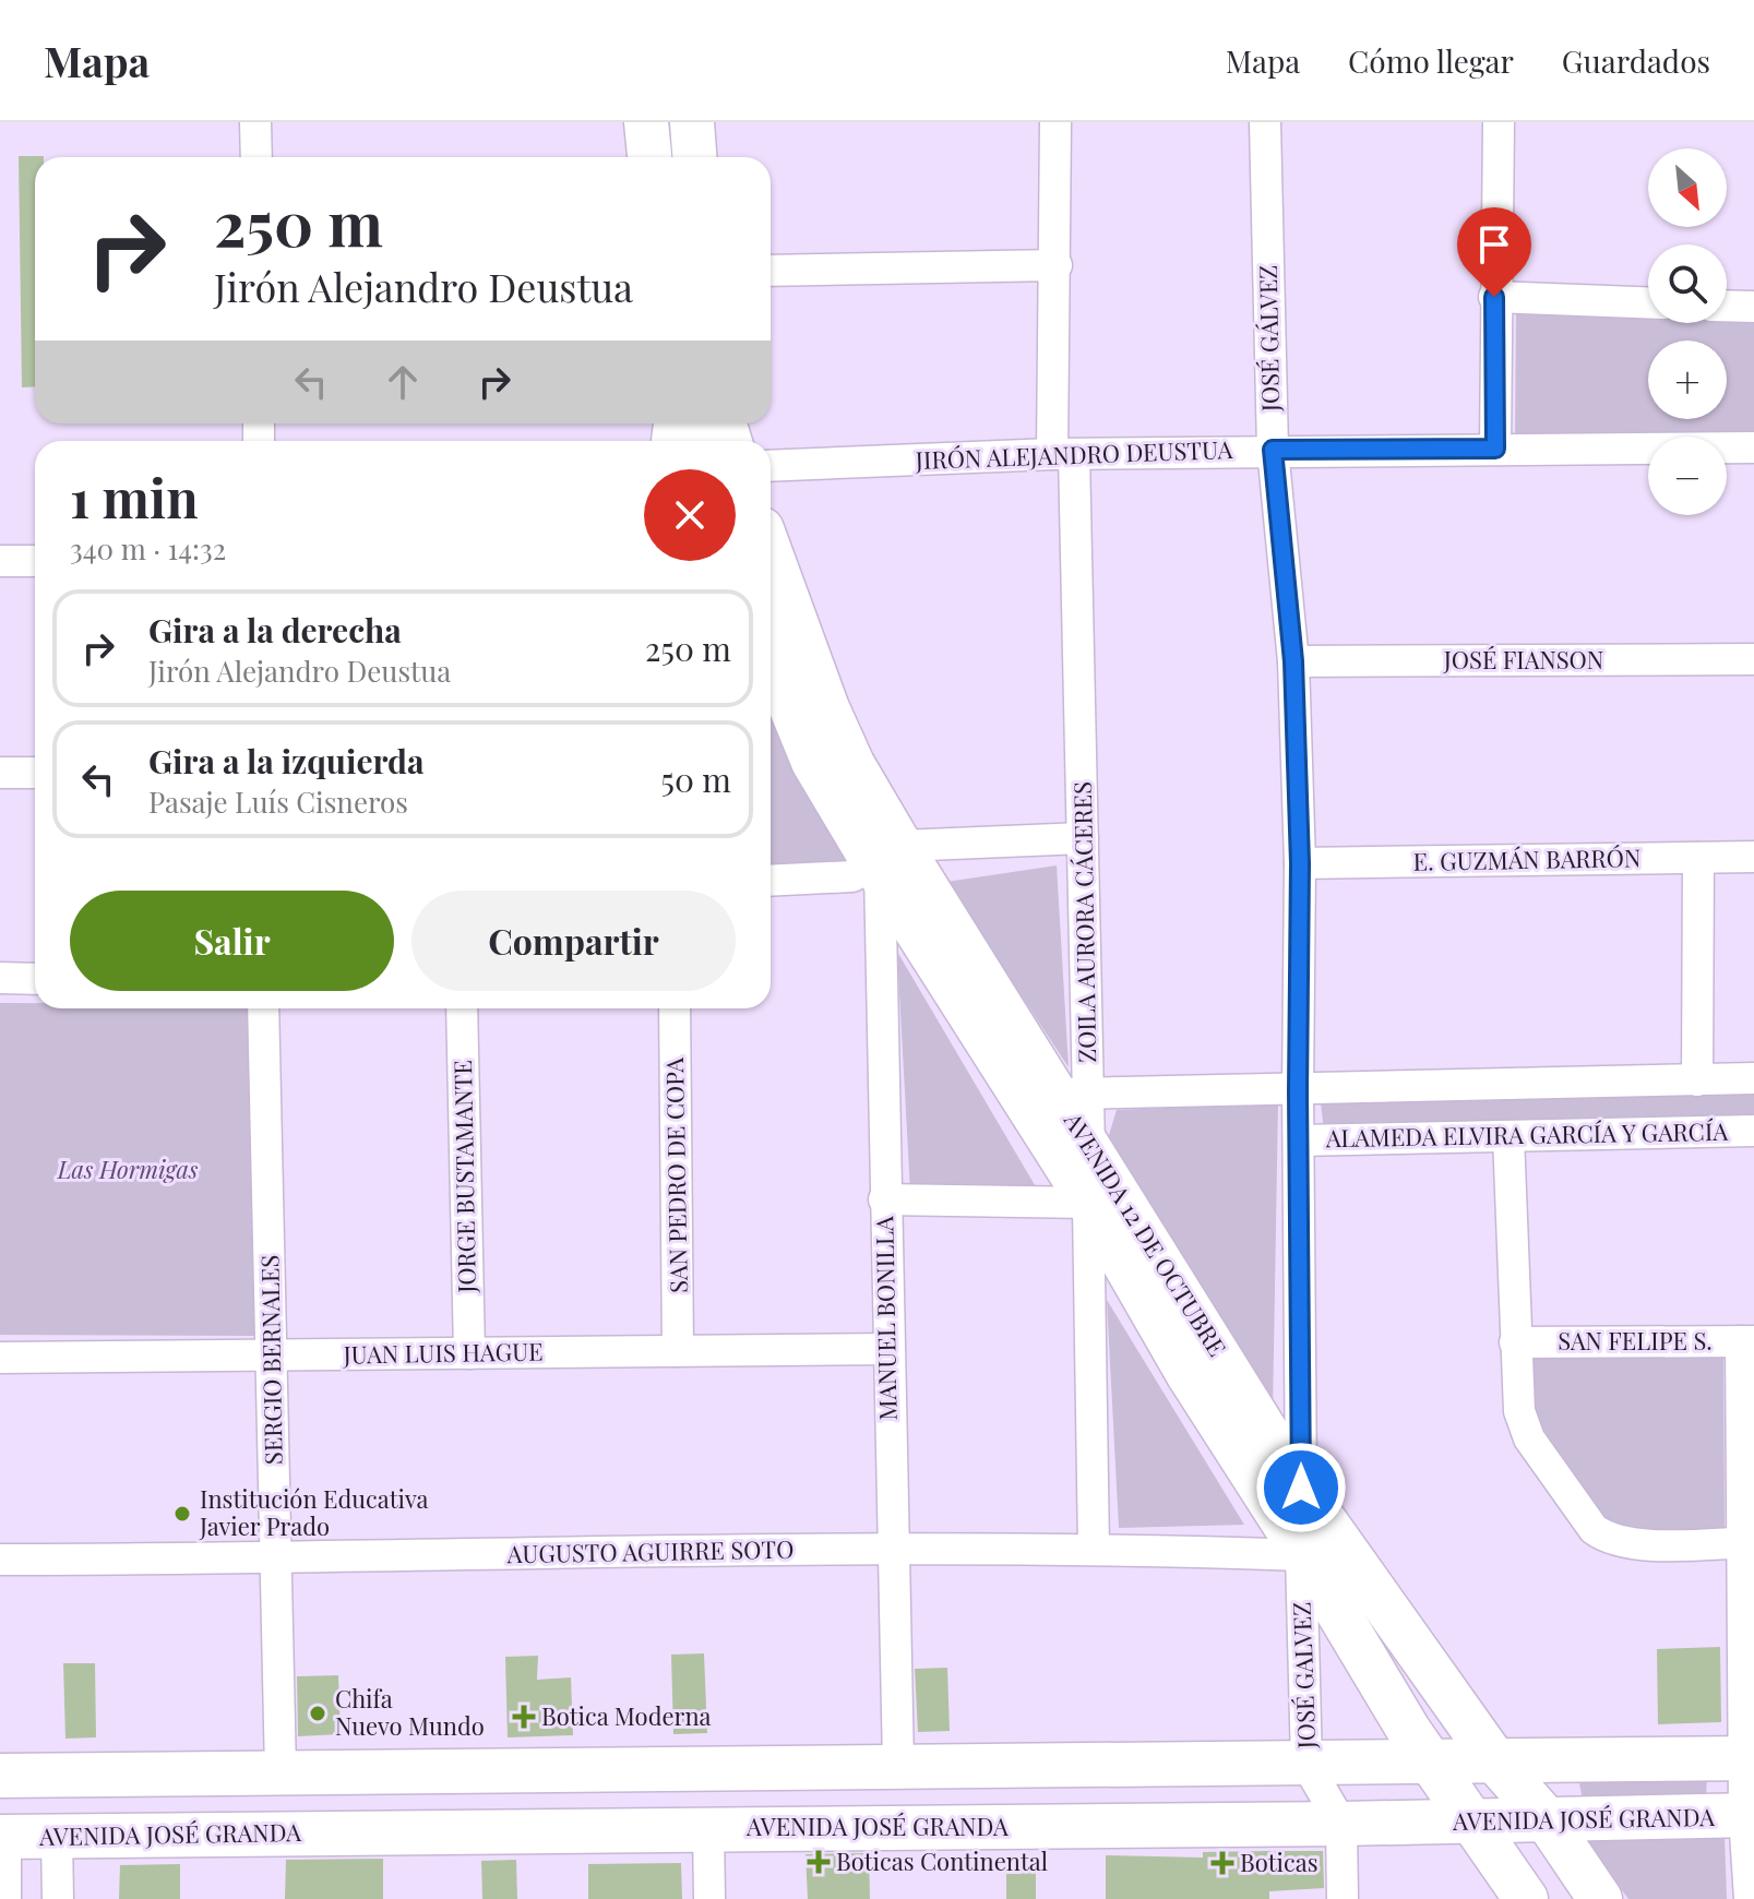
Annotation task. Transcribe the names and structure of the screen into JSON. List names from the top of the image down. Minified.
{"streets":{"main road":["AVENIDA 12 DE OCTUBRE","AVENIDA JOSÉ GRANDA"],"street":["JOSÉ GÁLVEZ","JIRÓN ALEJANDRO DEUSTUA","JOSÉ FIANSON","E. GUZMÁN BARRÓN","ZOILA AURORA CÁCERES","ALAMEDA ELVIRA GARCÍA Y GARCÍA","SAN PEDRO DE COPA","JORGE BUSTAMANTE","MANUEL BONILLA","SAN FELIPE S.","JUAN LUIS HAGUE","SERGIO BERNALES","AUGUSTO AGUIRRE SOTO","JOSÉ GALVEZ"]},"crossings":[["JOSÉ GÁLVEZ","JIRÓN ALEJANDRO DEUSTUA"],["JOSÉ GÁLVEZ","JOSÉ FIANSON"],["JOSÉ GÁLVEZ","E. GUZMÁN BARRÓN"],["JOSÉ GÁLVEZ","ALAMEDA ELVIRA GARCÍA Y GARCÍA"],["JOSÉ GÁLVEZ","AVENIDA 12 DE OCTUBRE"],["JOSÉ GÁLVEZ","AUGUSTO AGUIRRE SOTO"],["JOSÉ GÁLVEZ","JOSÉ GALVEZ"],["JIRÓN ALEJANDRO DEUSTUA","ZOILA AURORA CÁCERES"],["ZOILA AURORA CÁCERES","ALAMEDA ELVIRA GARCÍA Y GARCÍA"],["ZOILA AURORA CÁCERES","AVENIDA 12 DE OCTUBRE"],["ALAMEDA ELVIRA GARCÍA Y GARCÍA","AVENIDA 12 DE OCTUBRE"],["SAN PEDRO DE COPA","JUAN LUIS HAGUE"],["JORGE BUSTAMANTE","JUAN LUIS HAGUE"],["AVENIDA 12 DE OCTUBRE","MANUEL BONILLA"],["AVENIDA 12 DE OCTUBRE","AUGUSTO AGUIRRE SOTO"],["AVENIDA 12 DE OCTUBRE","JOSÉ GALVEZ"],["AVENIDA 12 DE OCTUBRE","AVENIDA JOSÉ GRANDA"],["MANUEL BONILLA","JUAN LUIS HAGUE"],["MANUEL BONILLA","AUGUSTO AGUIRRE SOTO"],["JUAN LUIS HAGUE","SERGIO BERNALES"],["SERGIO BERNALES","AUGUSTO AGUIRRE SOTO"],["AUGUSTO AGUIRRE SOTO","JOSÉ GALVEZ"],["JOSÉ GALVEZ","AVENIDA JOSÉ GRANDA"]],"parks":["Las Hormigas"],"places":{"other":["Institución Educativa Javier Prado","Chifa Nuevo Mundo"],"health":["Botica Moderna","Boticas Continental","Boticas"]},"north":"bottom right","page":{"header":"Mapa","nav":["Mapa","Cómo llegar","Guardados"],"map_buttons":["+","−"],"turn":["250 m","Jirón Alejandro Deustua"],"heading":["1 min","340 m · 14:32"],"list":[{"name":"Gira a la derecha","note":"Jirón Alejandro Deustua","value":"250 m"},{"name":"Gira a la izquierda","note":"Pasaje Luís Cisneros","value":"50 m"}],"buttons":["Salir","Compartir"]}}
